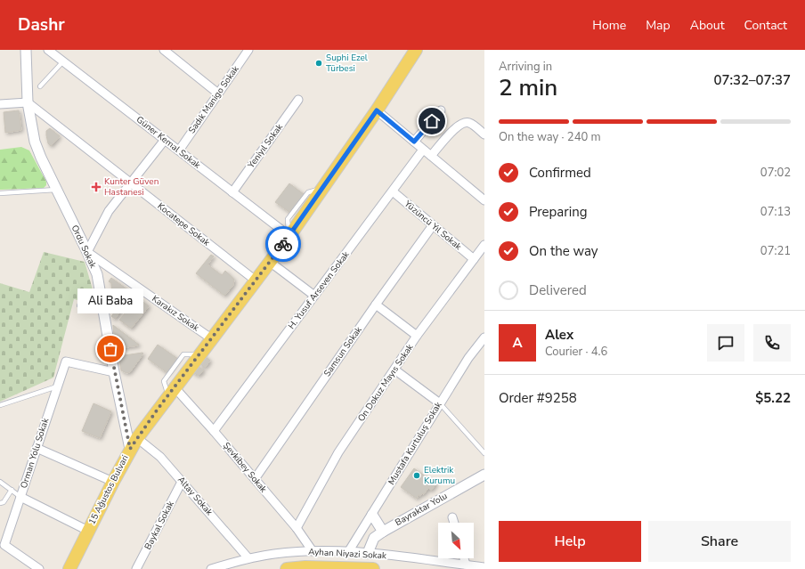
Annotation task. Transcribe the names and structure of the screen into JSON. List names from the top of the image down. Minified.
{"streets":{"main road":["15 Ağustos Bulvari"],"street":["Sadık Manigo Sokak","Güner Kemal Sokak","Yeniyıl Sokak","Kocatepe Sokak","Yüzüncü Yıl Sokak","Ordu Sokak","H. Yusuf Arseven Sokak","Karakız Sokak","Samsun Sokak","On Dokuz Mayıs Sokak","Mustafa Kurtuluş Sokak","Orman Yolu Sokak","Şevkibey Sokak","Altay Sokak","Bayraktar Yolu","Baykal Sokak","Ayhan Niyazi Sokak"]},"crossings":[["Sadık Manigo Sokak","Güner Kemal Sokak"],["Güner Kemal Sokak","Yeniyıl Sokak"],["Güner Kemal Sokak","15 Ağustos Bulvari"],["Kocatepe Sokak","Ordu Sokak"],["Kocatepe Sokak","15 Ağustos Bulvari"],["Yüzüncü Yıl Sokak","H. Yusuf Arseven Sokak"],["Yüzüncü Yıl Sokak","Samsun Sokak"],["Yüzüncü Yıl Sokak","On Dokuz Mayıs Sokak"],["Ordu Sokak","Karakız Sokak"],["Ordu Sokak","Orman Yolu Sokak"],["Ordu Sokak","15 Ağustos Bulvari"],["Ordu Sokak","Altay Sokak"],["H. Yusuf Arseven Sokak","Şevkibey Sokak"],["Karakız Sokak","15 Ağustos Bulvari"],["Samsun Sokak","Şevkibey Sokak"],["On Dokuz Mayıs Sokak","Şevkibey Sokak"],["Mustafa Kurtuluş Sokak","Ayhan Niyazi Sokak"],["Şevkibey Sokak","15 Ağustos Bulvari"],["Şevkibey Sokak","Ayhan Niyazi Sokak"],["15 Ağustos Bulvari","Altay Sokak"],["Altay Sokak","Baykal Sokak"],["Altay Sokak","Ayhan Niyazi Sokak"],["Bayraktar Yolu","Ayhan Niyazi Sokak"]],"places":{"other":["Suphi Ezel Türbesi","Ali Baba","Elektrik Kurumu"],"health":["Kunter Güven Hastanesi"]},"north":"bottom right","page":{"header":"Dashr","nav":["Home","Map","About","Contact"],"heading":["2 min","Arriving in","07:32–07:37"],"panel":["Alex","Courier · 4.6","Order #9258","$5.22"],"bar":"On the way · 240 m","list":[["Confirmed","07:02"],["Preparing","07:13"],["On the way","07:21"],"Delivered"],"bubble":"Ali Baba","round":"A","buttons":["Help","Share"]}}
